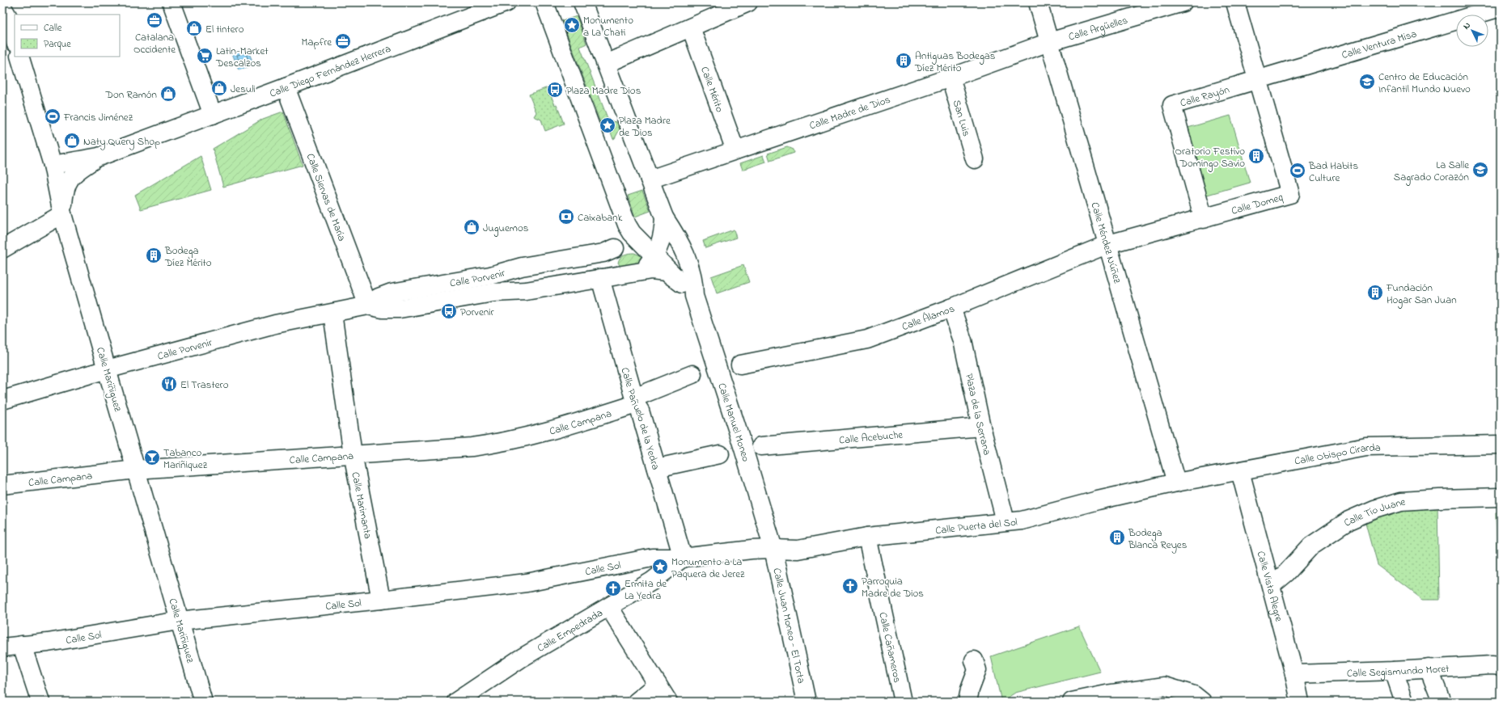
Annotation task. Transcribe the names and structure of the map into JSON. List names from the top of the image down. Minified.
{"streets":{"street":["Calle Argüelles","Calle Ventura Misa","Calle Diego Fernández Herrera","Calle Mérito","Calle Rayón","Calle Madre de Dios","San Luis","Calle Siervas de María","Calle Domeq","Calle Méndez Núñez","Calle Porvenir","Calle Álamos","Calle Mariñiguez","Plaza de la Serrana","Calle Pañuelo de la Yedra","Calle Campana","Calle Manuel Moneo","Calle Acebuche","Calle Obispo Cirarda","Calle Marimanta","Calle Tío Juane","Calle Puerta del Sol","Calle Sol","Calle Vista Alegre","Calle Juan Moneo - El Torta","Calle Empedrada","Calle Cañameros","Calle Segismundo Moret"]},"crossings":[["Calle Argüelles","Calle Madre de Dios"],["Calle Argüelles","Calle Méndez Núñez"],["Calle Ventura Misa","Calle Rayón"],["Calle Ventura Misa","Calle Domeq"],["Calle Diego Fernández Herrera","Calle Siervas de María"],["Calle Diego Fernández Herrera","Calle Mariñiguez"],["Calle Mérito","Calle Madre de Dios"],["Calle Rayón","Calle Domeq"],["Calle Madre de Dios","San Luis"],["Calle Madre de Dios","Calle Méndez Núñez"],["Calle Siervas de María","Calle Porvenir"],["Calle Domeq","Calle Méndez Núñez"],["Calle Domeq","Calle Álamos"],["Calle Méndez Núñez","Calle Álamos"],["Calle Méndez Núñez","Calle Obispo Cirarda"],["Calle Méndez Núñez","Calle Puerta del Sol"],["Calle Porvenir","Calle Mariñiguez"],["Calle Porvenir","Calle Pañuelo de la Yedra"],["Calle Porvenir","Calle Manuel Moneo"],["Calle Porvenir","Calle Marimanta"],["Calle Álamos","Plaza de la Serrana"],["Calle Mariñiguez","Calle Campana"],["Calle Mariñiguez","Calle Sol"],["Plaza de la Serrana","Calle Acebuche"],["Plaza de la Serrana","Calle Puerta del Sol"],["Calle Pañuelo de la Yedra","Calle Campana"],["Calle Pañuelo de la Yedra","Calle Puerta del Sol"],["Calle Pañuelo de la Yedra","Calle Sol"],["Calle Pañuelo de la Yedra","Calle Empedrada"],["Calle Campana","Calle Marimanta"],["Calle Manuel Moneo","Calle Puerta del Sol"],["Calle Manuel Moneo","Calle Juan Moneo - El Torta"],["Calle Obispo Cirarda","Calle Puerta del Sol"],["Calle Obispo Cirarda","Calle Vista Alegre"],["Calle Marimanta","Calle Sol"],["Calle Tío Juane","Calle Vista Alegre"],["Calle Puerta del Sol","Calle Sol"],["Calle Puerta del Sol","Calle Juan Moneo - El Torta"],["Calle Puerta del Sol","Calle Empedrada"],["Calle Puerta del Sol","Calle Cañameros"],["Calle Sol","Calle Empedrada"],["Calle Vista Alegre","Calle Segismundo Moret"]],"places":{"office":["Catalana Occidente","Mapfre"],"place":["Monumento a La Chati","Plaza Madre de Dios","Monumento a La Paquera de Jerez"],"shop":["El tintero","Jesuli","Don Ramón","Naty Query Shop","Juguemos"],"supermarket":["Latin-Market Descalzos"],"building":["Antiguas Bodegas Díez Mérito","Oratorio Festivo Domingo Savio","Bodega Díez Mérito","Fundación Hogar San Juan","Bodega Blanca Reyes"],"school or university":["Centro de Educación Infantil Mundo Nuevo","La Salle Sagrado Corazón"],"bus stop":["Plaza Madre Dios","Porvenir"],"sports":["Francis Jiménez","Bad Habits Culture"],"bank":["Caixabank"],"restaurant":["El Trastero"],"bar":["Tabanco Mariñiquez"],"church":["Parroquia Madre de Dios","Ermita de La Yedra"]},"legend":["Calle","Parque"],"north":"top left"}
